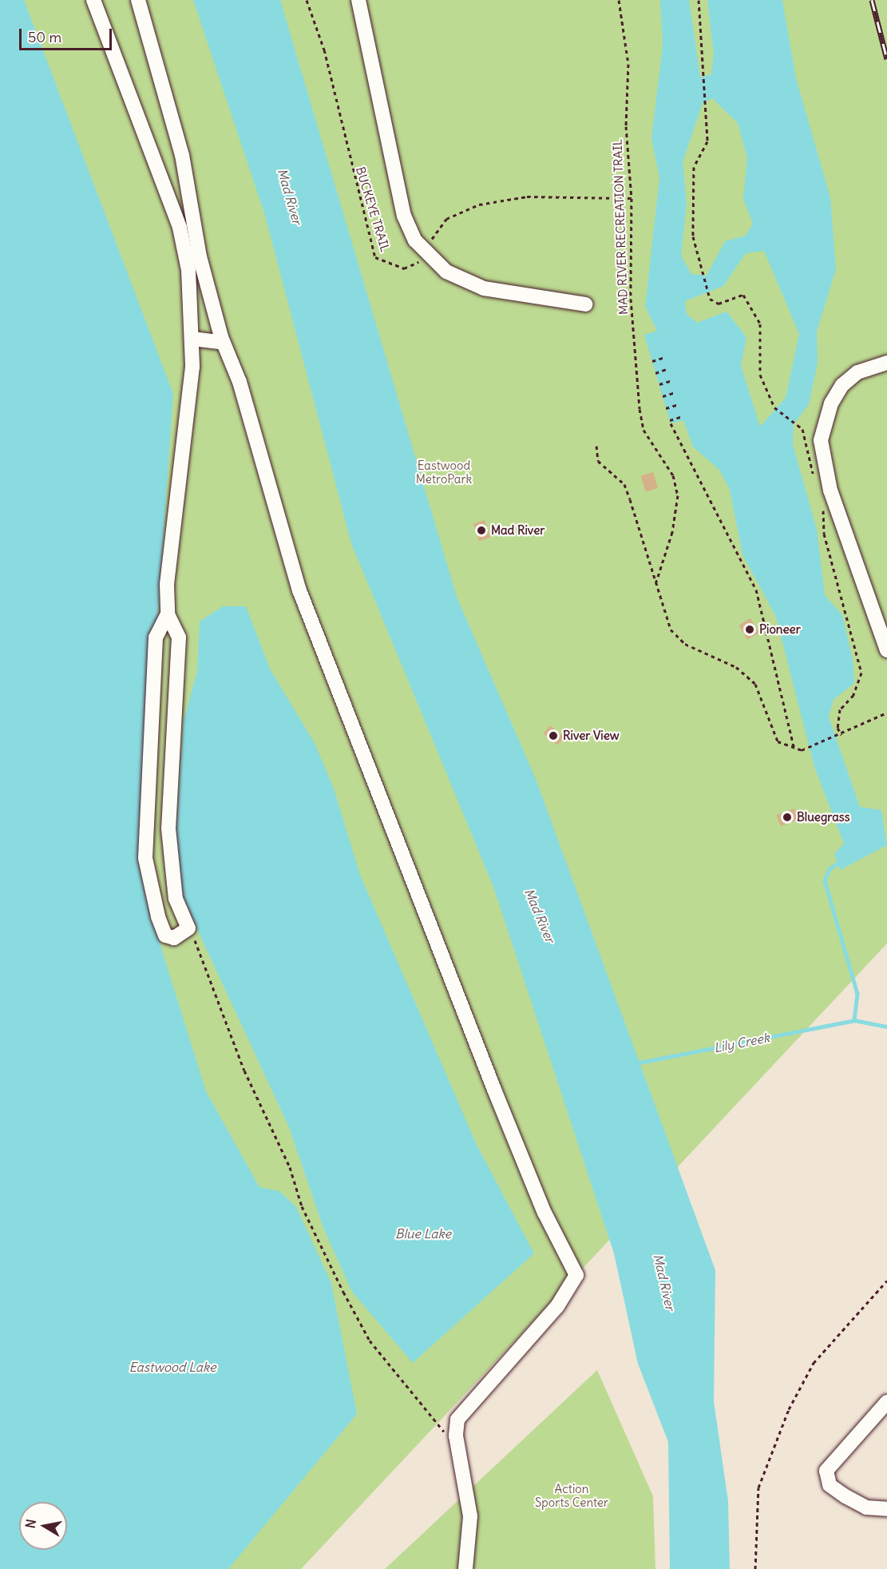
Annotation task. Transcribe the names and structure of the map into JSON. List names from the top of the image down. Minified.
{"streets":{"path":["BUCKEYE TRAIL","MAD RIVER RECREATION TRAIL"]},"crossings":[["BUCKEYE TRAIL","MAD RIVER RECREATION TRAIL"]],"water":["Mad River","Lily Creek","Blue Lake","Eastwood Lake"],"parks":["Eastwood MetroPark","Action Sports Center"],"places":["Mad River","Pioneer","River View","Bluegrass"],"scale_bar":"50 m","north":"left"}
